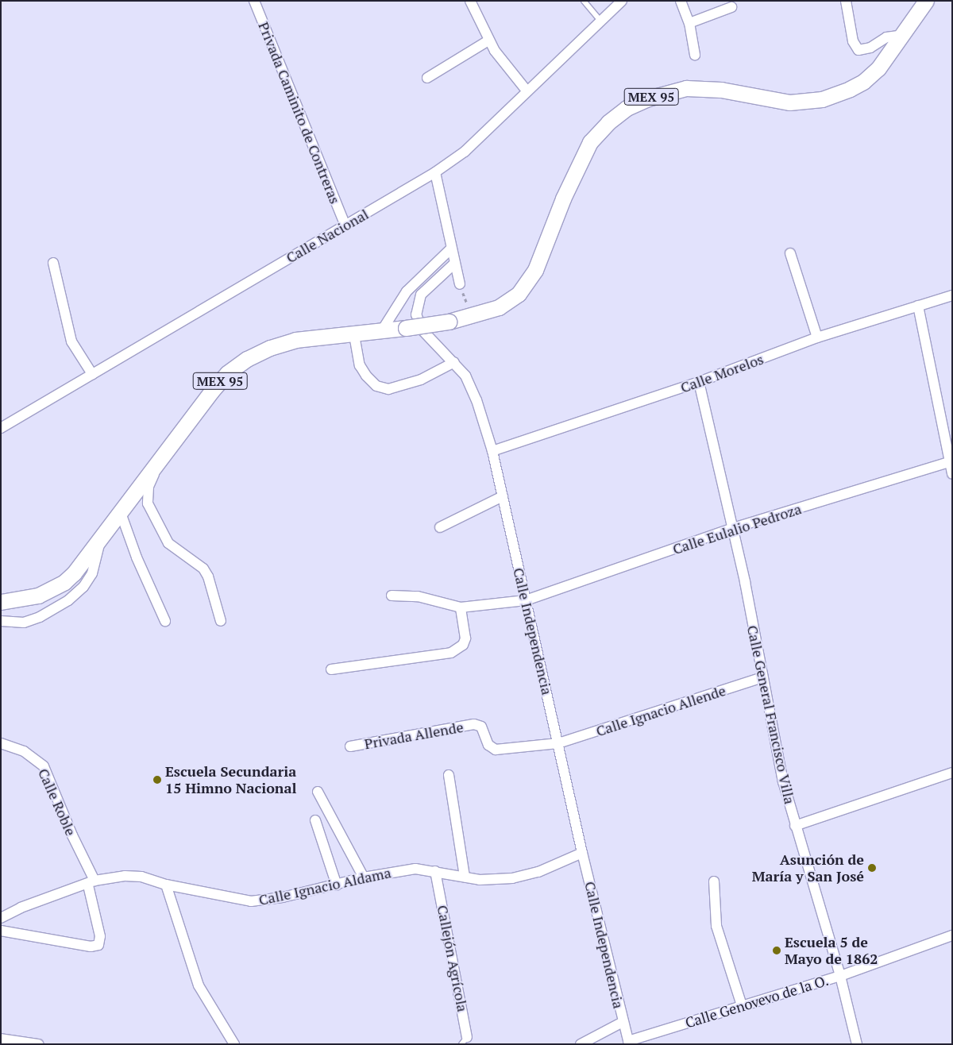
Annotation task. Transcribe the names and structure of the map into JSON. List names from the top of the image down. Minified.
{"streets":{"main road":["MEX 95"],"street":["Privada Caminito de Contreras","Calle Nacional","Calle Morelos","Calle Eulalio Pedroza","Calle Independencia","Calle Ignacio Allende","Calle General Francisco Villa","Privada Allende","Calle Roble","Calle Ignacio Aldama","Callejón Agrícola","Calle Genovevo de la O."]},"crossings":[["Privada Caminito de Contreras","Calle Nacional"],["Calle Morelos","Calle Independencia"],["Calle Morelos","Calle General Francisco Villa"],["Calle Eulalio Pedroza","Calle Independencia"],["Calle Eulalio Pedroza","Calle General Francisco Villa"],["Calle Independencia","Calle Ignacio Allende"],["Calle Independencia","Privada Allende"],["Calle Independencia","Calle Ignacio Aldama"],["Calle Independencia","Calle Genovevo de la O."],["Calle Ignacio Allende","Calle General Francisco Villa"],["Calle Ignacio Allende","Privada Allende"],["Calle General Francisco Villa","Calle Genovevo de la O."],["Calle Roble","Calle Ignacio Aldama"],["Calle Ignacio Aldama","Callejón Agrícola"]],"places":["Escuela Secundaria 15 Himno Nacional","Asunción de María y San José","Escuela 5 de Mayo de 1862"]}
